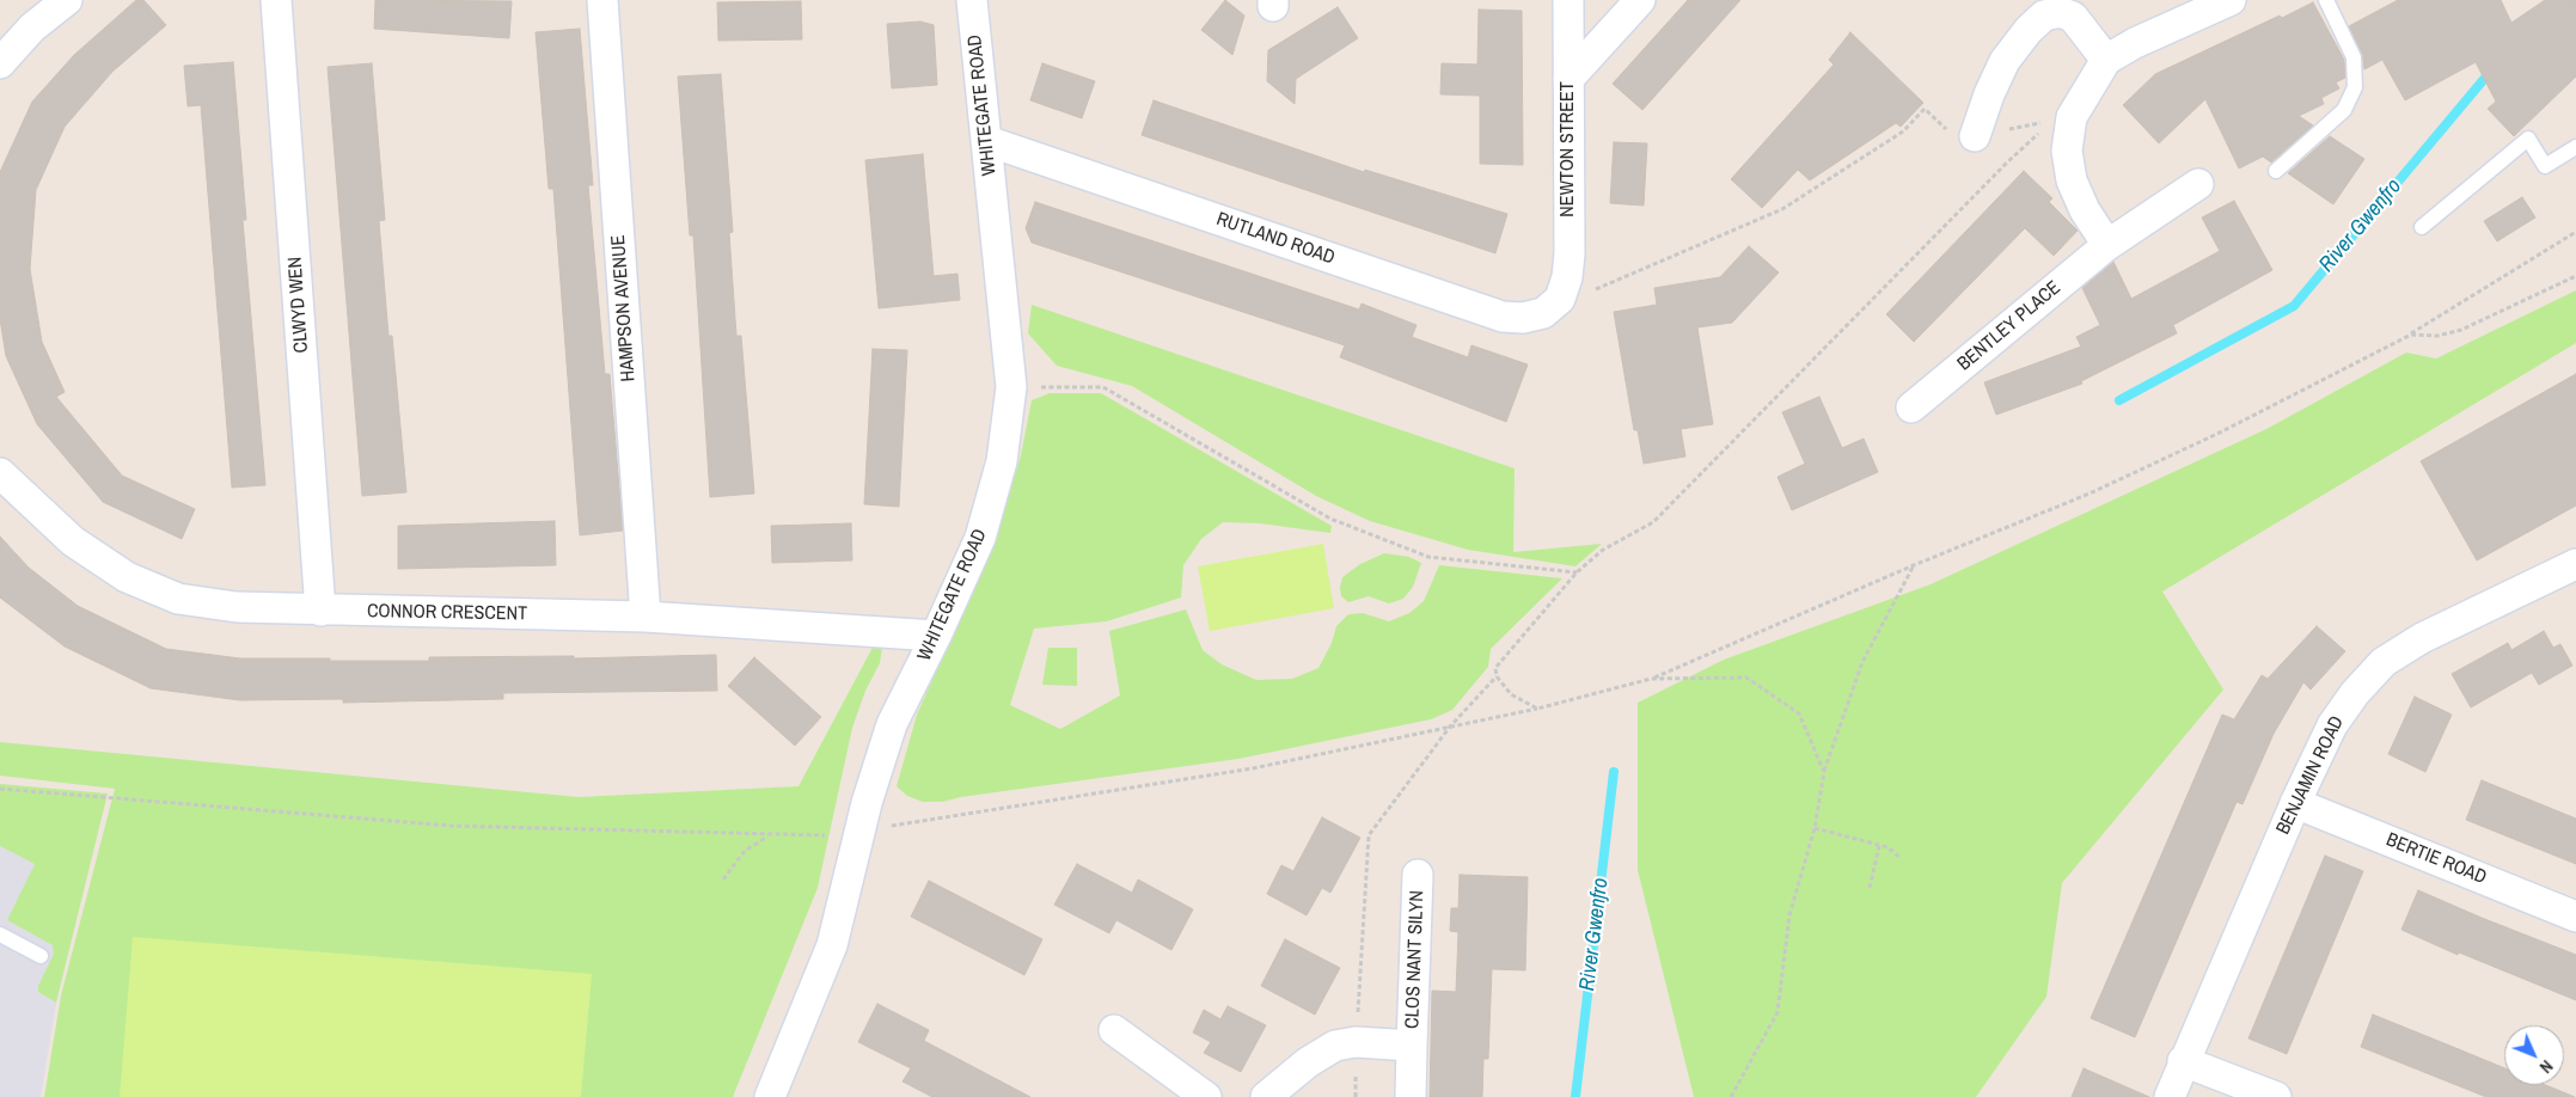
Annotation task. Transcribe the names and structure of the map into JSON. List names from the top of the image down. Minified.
{"streets":{"street":["WHITEGATE ROAD","NEWTON STREET","RUTLAND ROAD","CLWYD WEN","HAMPSON AVENUE","BENTLEY PLACE","CONNOR CRESCENT","BENJAMIN ROAD","BERTIE ROAD","CLOS NANT SILYN"]},"crossings":[["WHITEGATE ROAD","RUTLAND ROAD"],["WHITEGATE ROAD","CONNOR CRESCENT"],["NEWTON STREET","RUTLAND ROAD"],["CLWYD WEN","CONNOR CRESCENT"],["HAMPSON AVENUE","CONNOR CRESCENT"],["BENJAMIN ROAD","BERTIE ROAD"]],"water":["River Gwenfro"],"north":"bottom right"}
